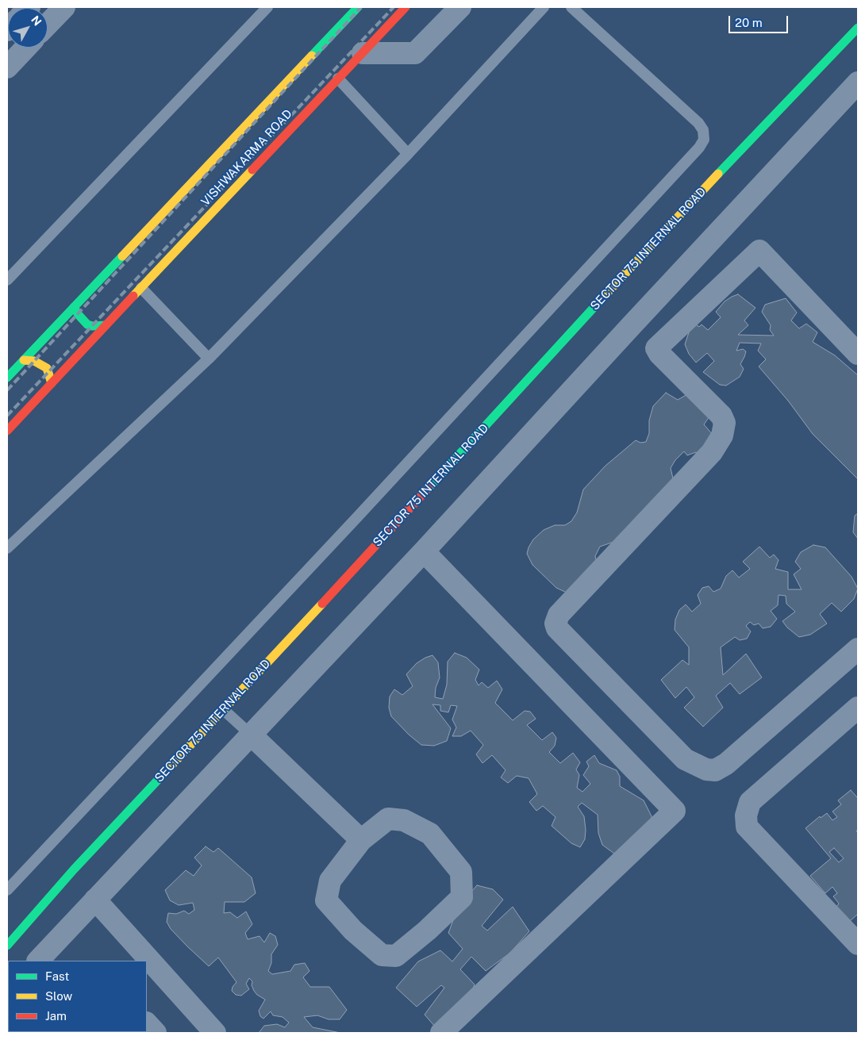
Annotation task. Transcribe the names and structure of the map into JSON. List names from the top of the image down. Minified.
{"streets":{"street":["VISHWAKARMA ROAD","SECTOR 75 INTERNAL ROAD"]},"legend":["Fast","Slow","Jam"],"scale_bar":"20 m","north":"top right"}
